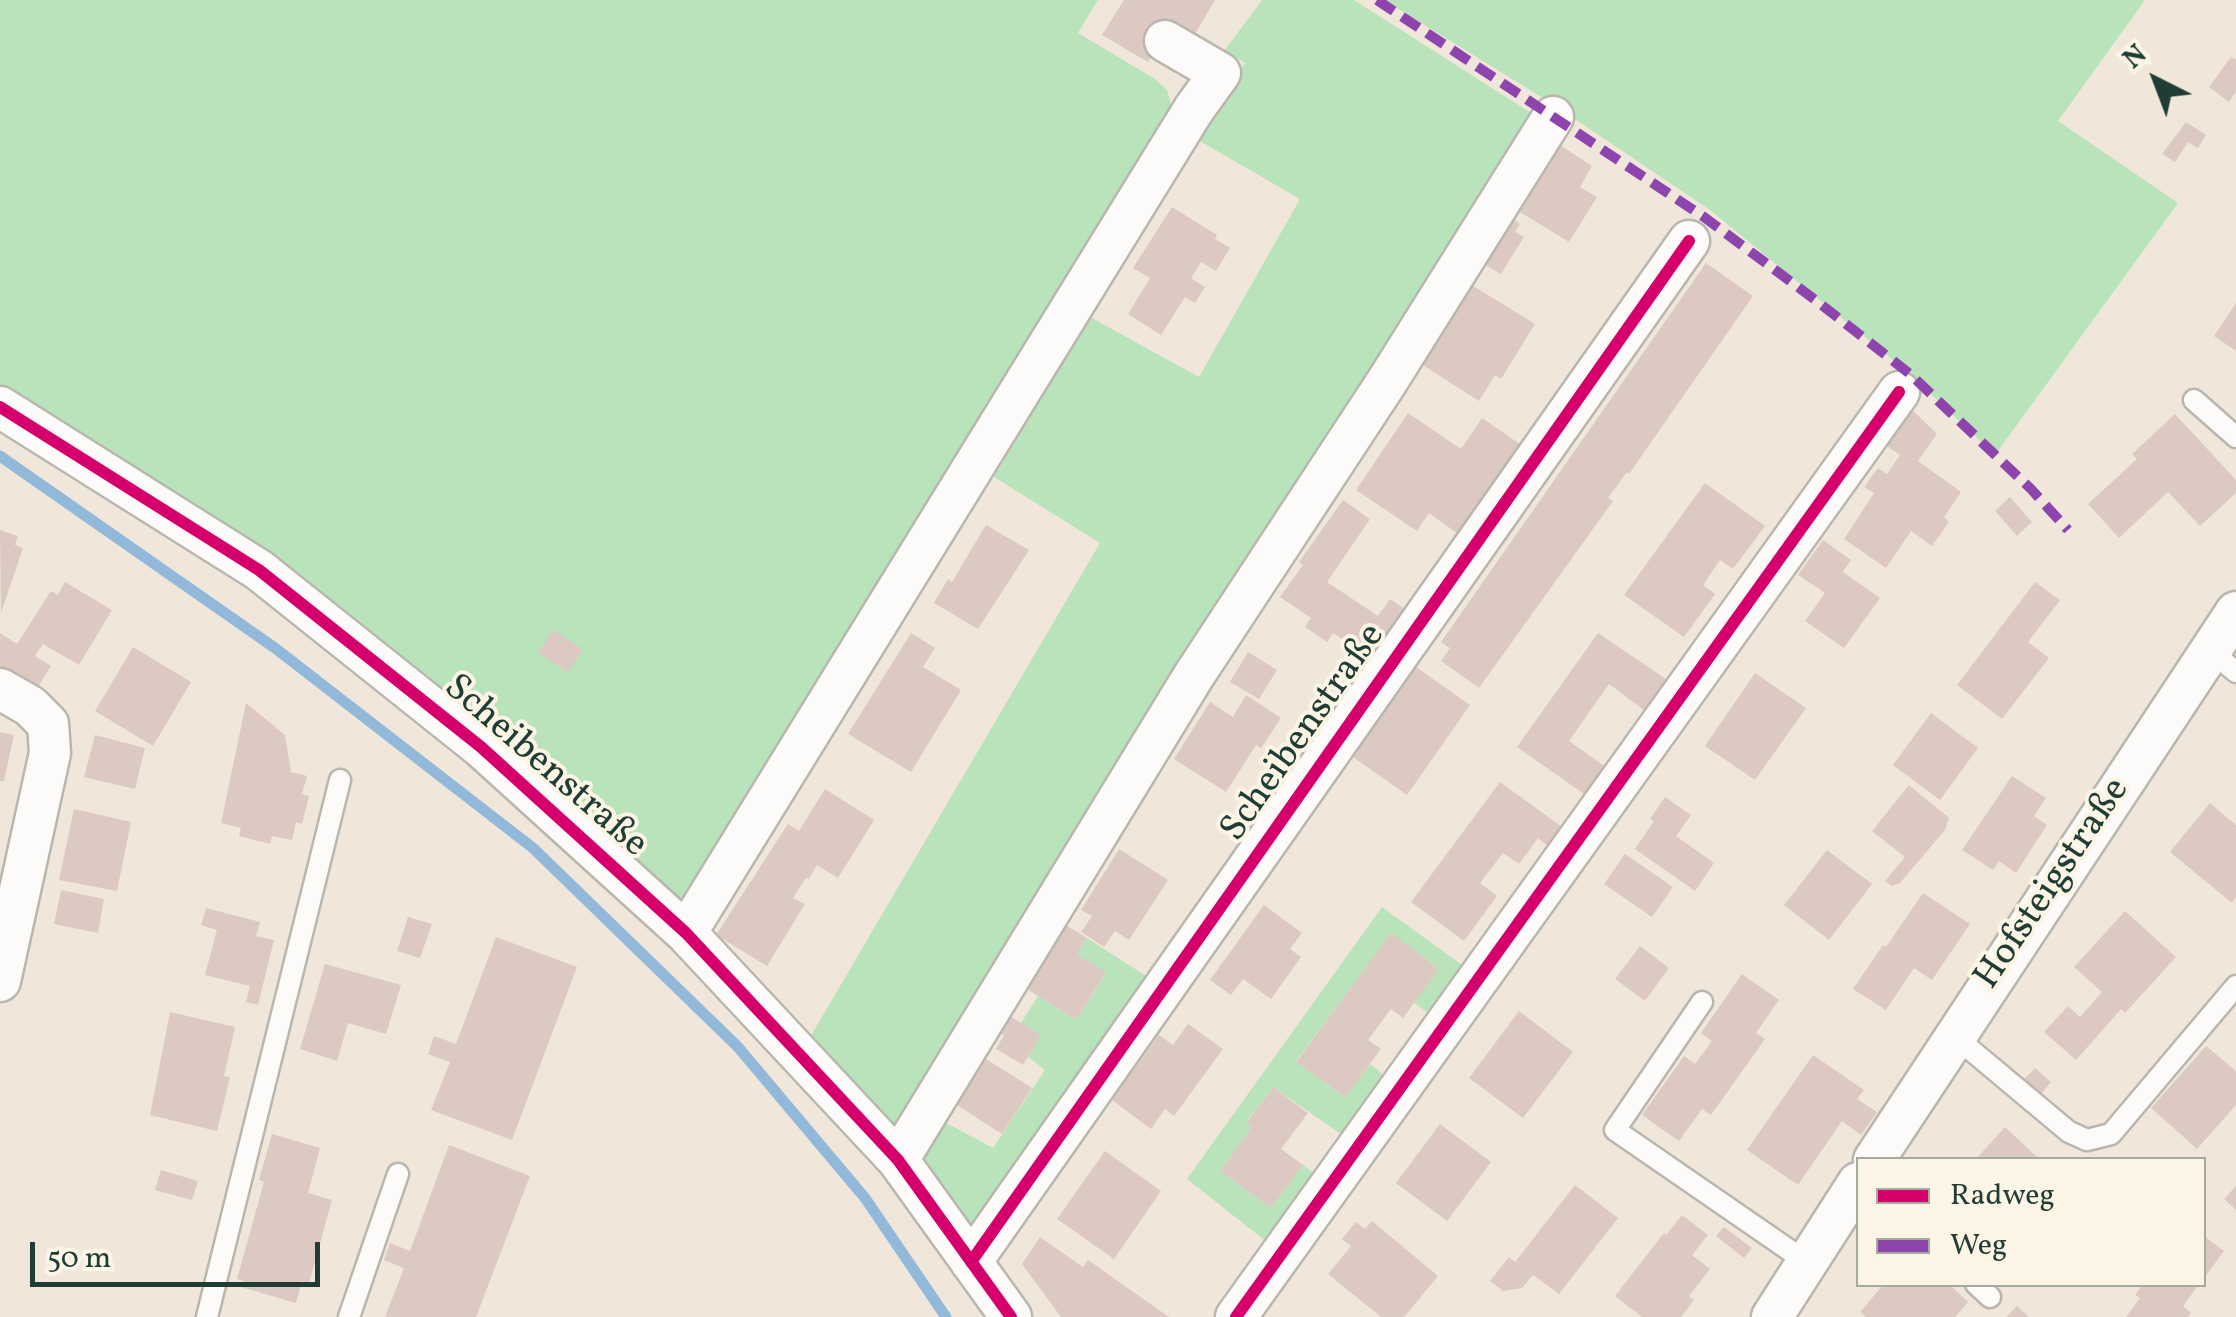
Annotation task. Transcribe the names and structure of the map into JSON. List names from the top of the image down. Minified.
{"streets":{"street":["Scheibenstraße","Hofsteigstraße"]},"legend":["Radweg","Weg"],"scale_bar":"50 m","north":"top left"}
